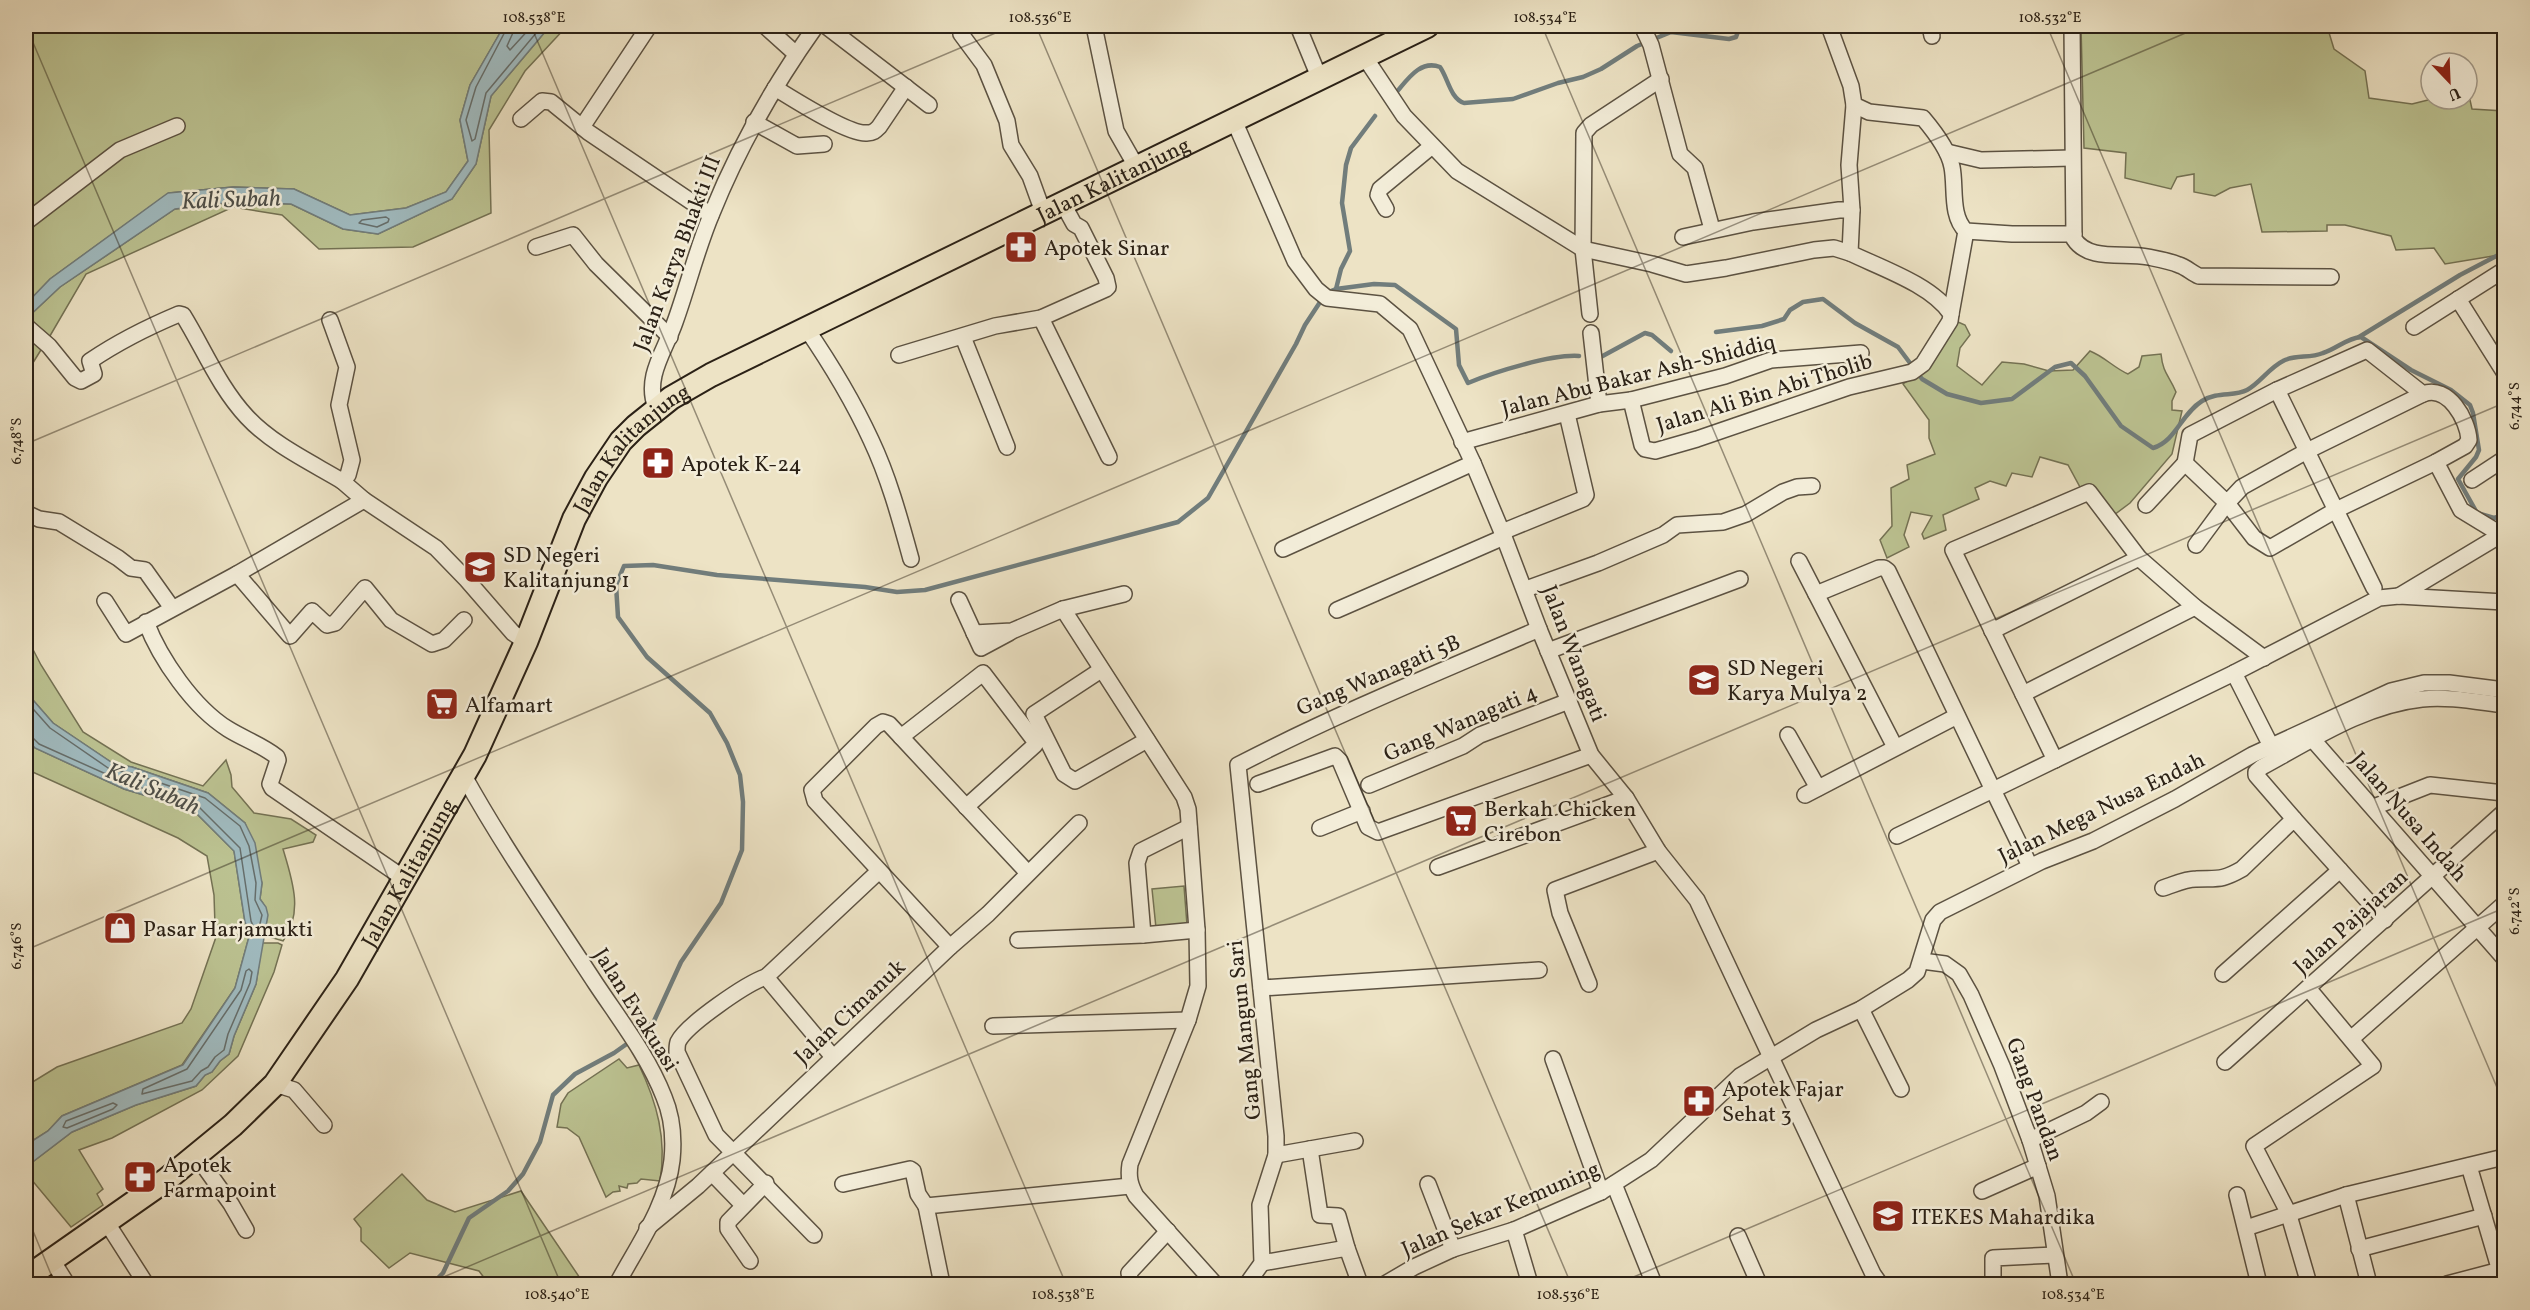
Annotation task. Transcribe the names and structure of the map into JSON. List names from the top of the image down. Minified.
{"streets":{"main road":["Jalan Kalitanjung"],"street":["Jalan Karya Bhakti III","Jalan Abu Bakar Ash-Shiddiq","Jalan Ali Bin Abi Tholib","Jalan Wanagati","Gang Wanagati 5B","Gang Wanagati 4","Jalan Mega Nusa Endah","Jalan Nusa Indah","Jalan Pajajaran","Jalan Evakuasi","Jalan Cimanuk","Gang Mangun Sari","Gang Pandan","Jalan Sekar Kemuning"]},"crossings":[["Jalan Kalitanjung","Jalan Karya Bhakti III"],["Jalan Kalitanjung","Jalan Wanagati"],["Jalan Kalitanjung","Jalan Evakuasi"],["Jalan Abu Bakar Ash-Shiddiq","Jalan Ali Bin Abi Tholib"],["Jalan Abu Bakar Ash-Shiddiq","Jalan Wanagati"],["Jalan Wanagati","Gang Wanagati 5B"],["Jalan Wanagati","Gang Wanagati 4"],["Jalan Wanagati","Jalan Mega Nusa Endah"],["Jalan Wanagati","Jalan Sekar Kemuning"],["Gang Wanagati 5B","Gang Mangun Sari"],["Jalan Mega Nusa Endah","Jalan Nusa Indah"],["Jalan Mega Nusa Endah","Gang Pandan"],["Jalan Mega Nusa Endah","Jalan Sekar Kemuning"],["Jalan Nusa Indah","Jalan Pajajaran"],["Jalan Evakuasi","Jalan Cimanuk"]],"water":["Kali Subah"],"places":{"pharmacy":["Apotek Sinar","Apotek K-24","Apotek Fajar Sehat 3","Apotek Farmapoint"],"school or university":["SD Negeri Kalitanjung 1","SD Negeri Karya Mulya 2","ITEKES Mahardika"],"supermarket":["Alfamart","Berkah Chicken Cirebon"],"shop":["Pasar Harjamukti"]},"north":"bottom right","coordinates":["108.538°E","108.536°E","108.534°E","108.532°E","6.744°S","6.748°S","6.742°S","6.746°S","108.540°E"]}
